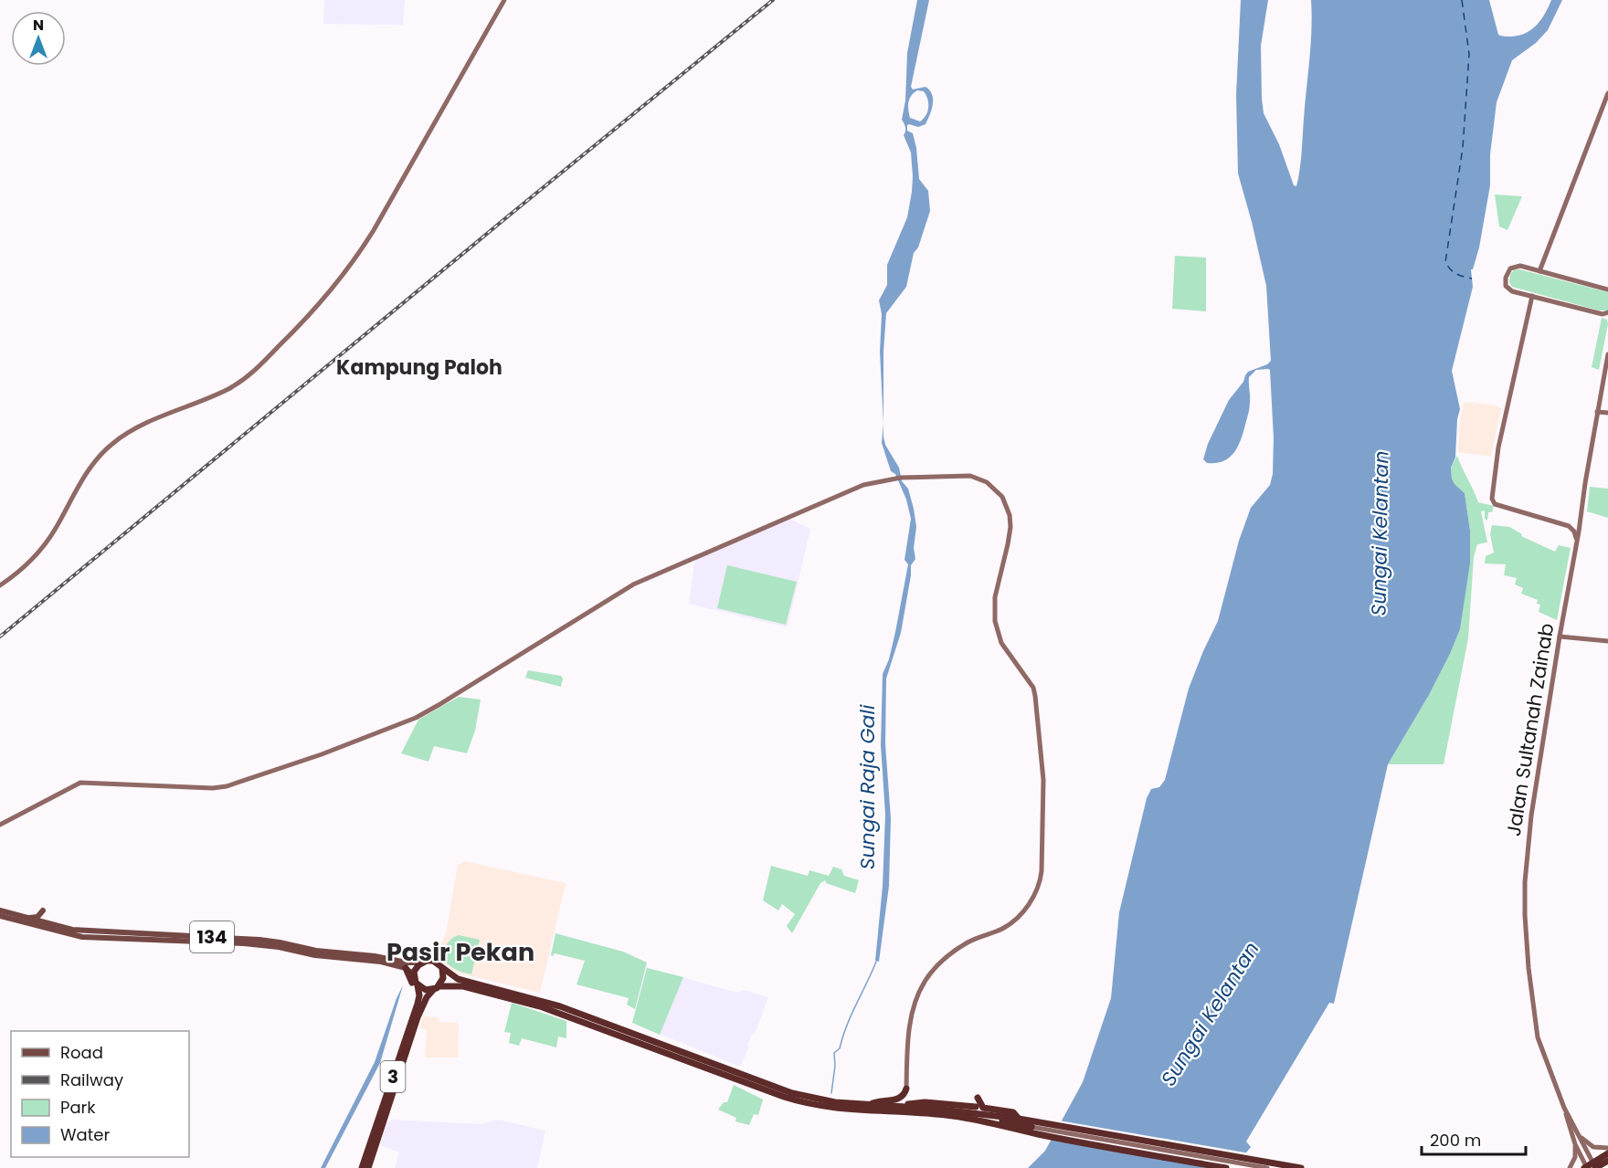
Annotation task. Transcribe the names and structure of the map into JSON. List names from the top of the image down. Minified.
{"streets":{"highway":["3"],"main road":["Jalan Sultanah Zainab","134"]},"crossings":[["134","3"]],"districts":["Kampung Paloh","Pasir Pekan"],"water":["Sungai Kelantan","Sungai Raja Gali"],"legend":["Road","Railway","Park","Water"],"scale_bar":"200 m","north":"top"}
